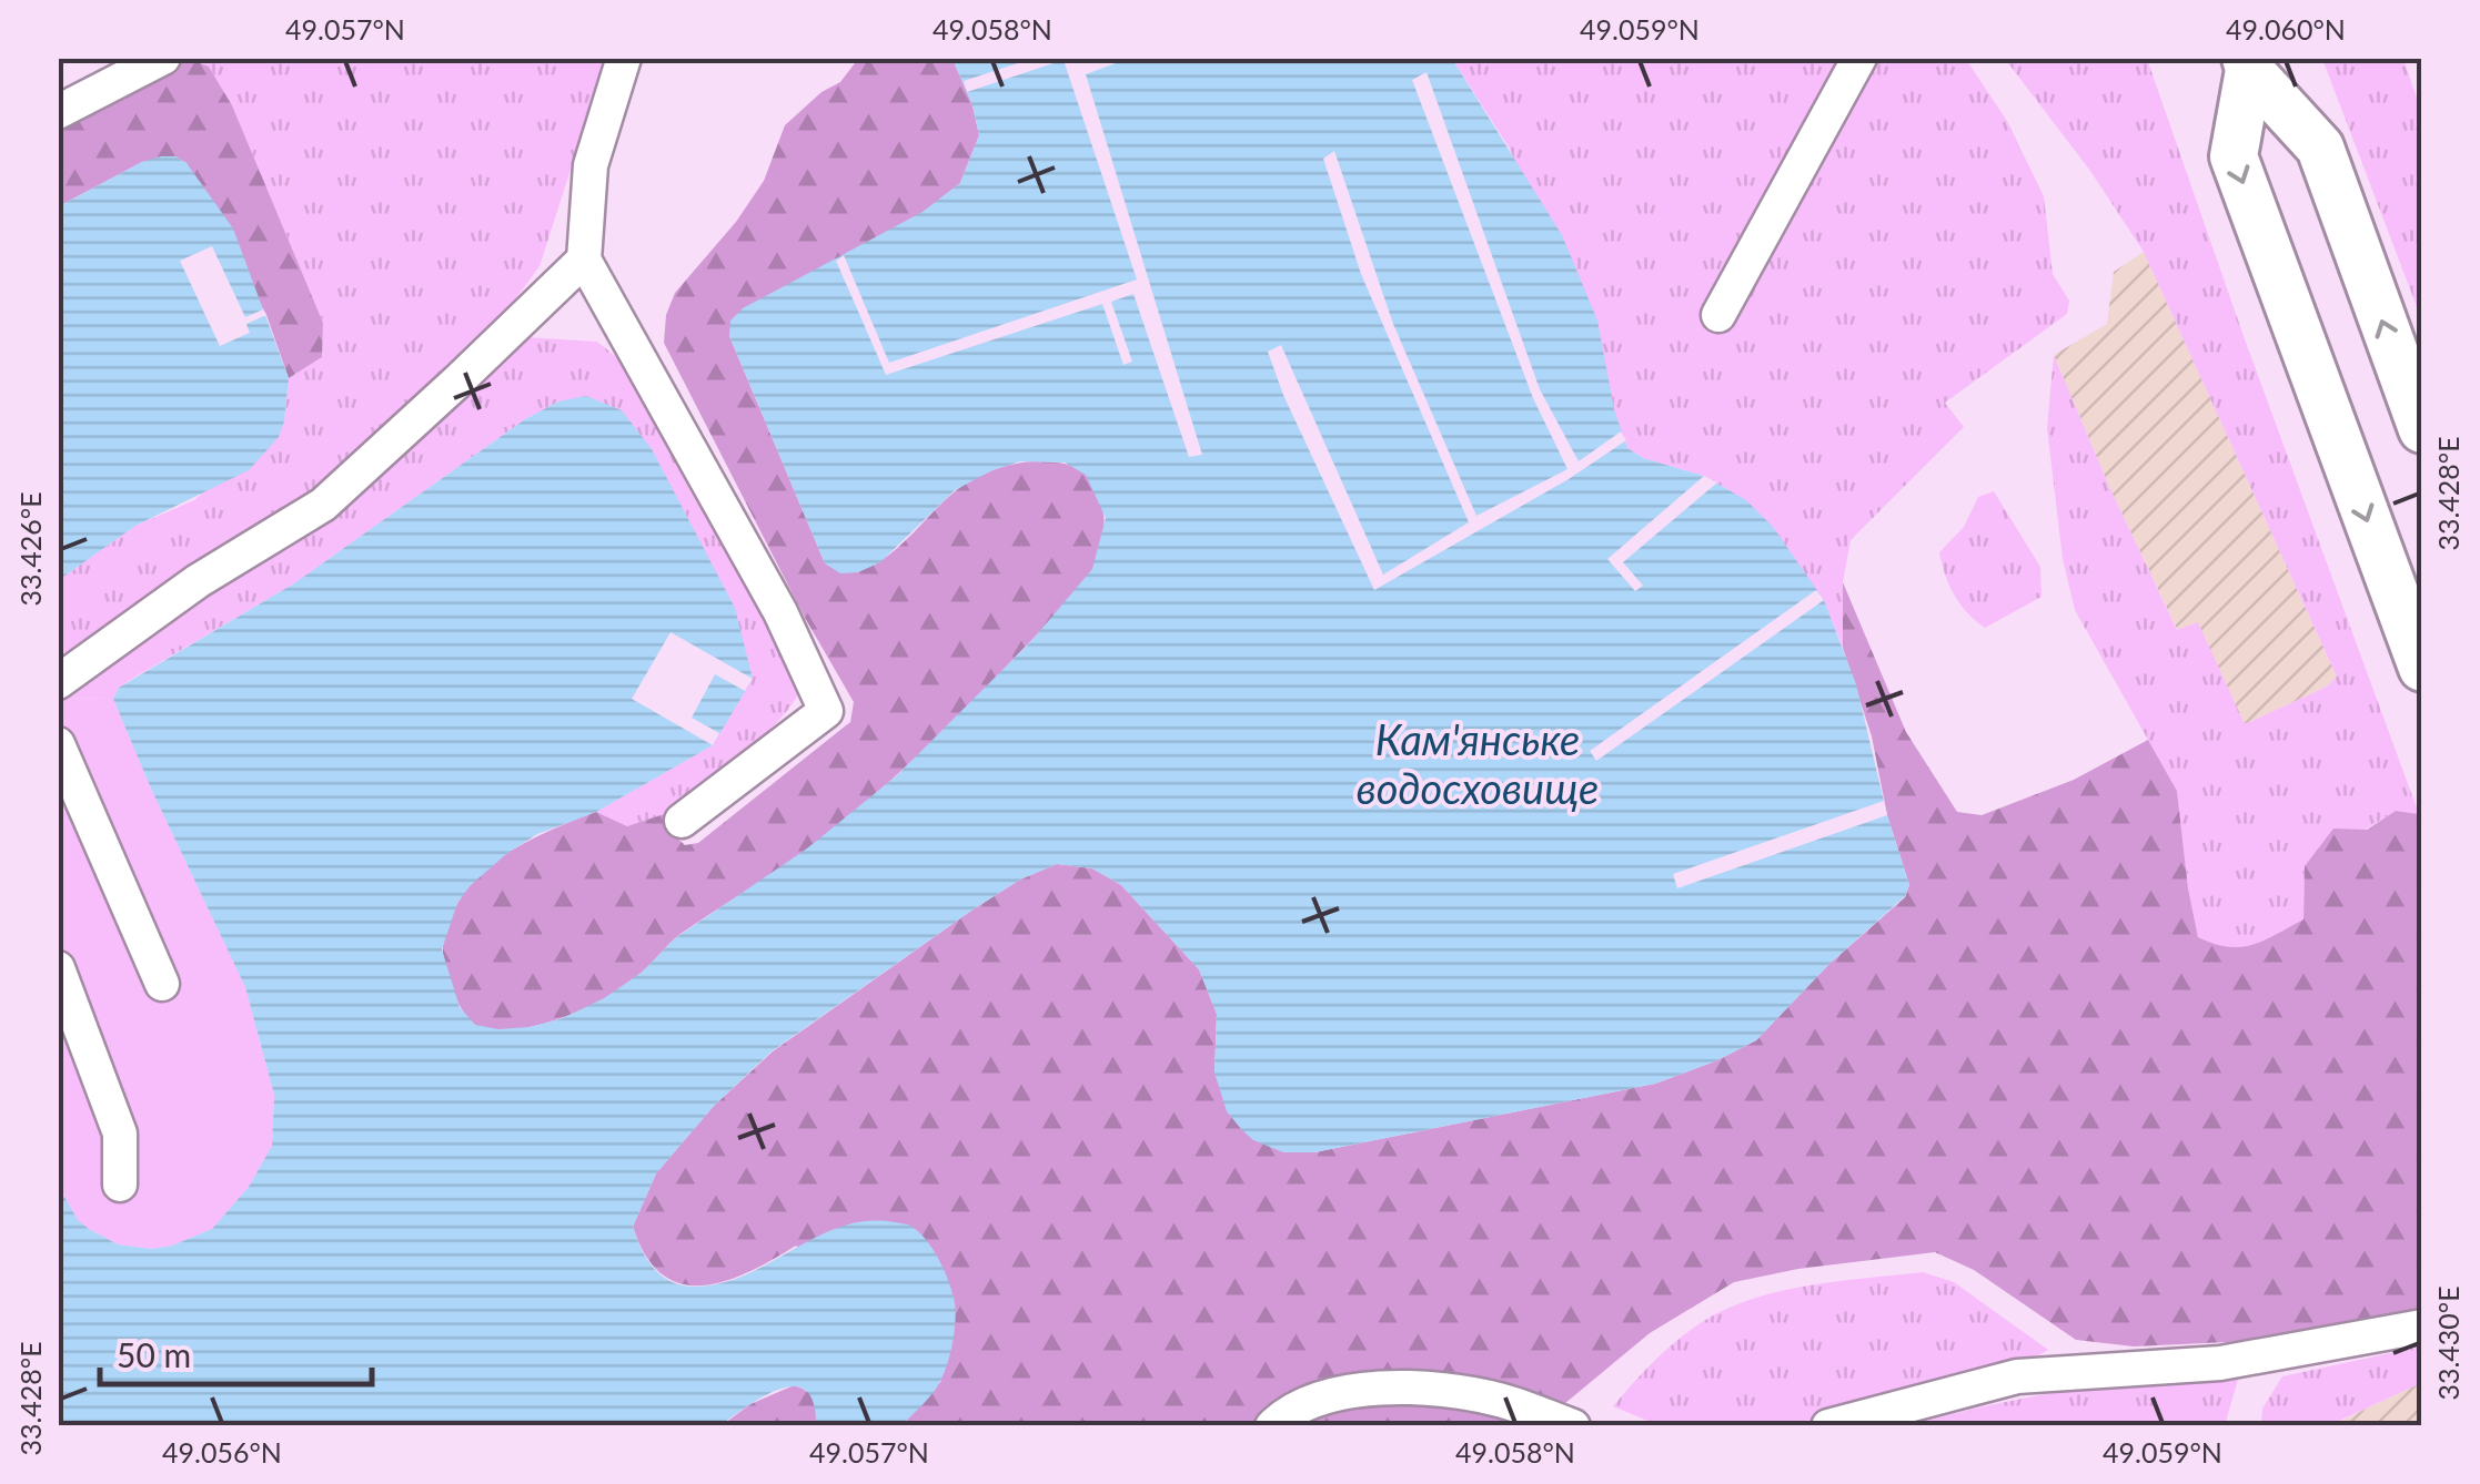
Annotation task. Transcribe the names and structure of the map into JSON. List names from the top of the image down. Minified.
{"water":["Кам'янське водосховище"],"scale_bar":"50 m","coordinates":["49.057°N","49.058°N","49.059°N","49.060°N","33.428°E","33.426°E","33.430°E","49.056°N"]}
